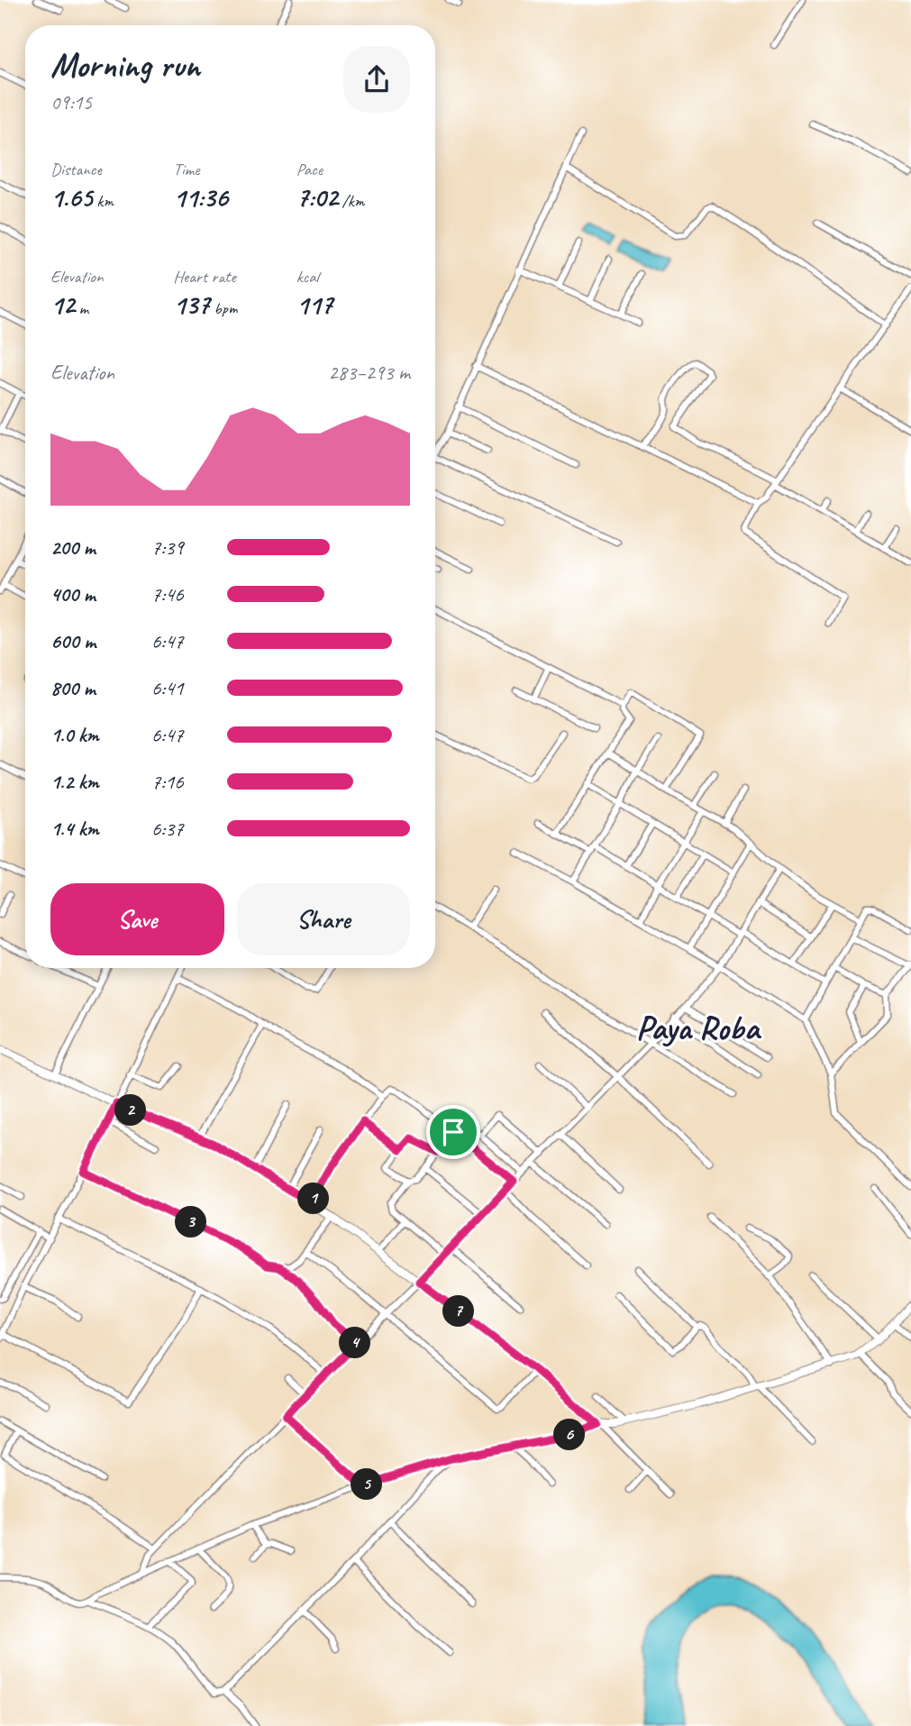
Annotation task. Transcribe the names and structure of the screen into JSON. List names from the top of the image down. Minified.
{"districts":["Paya Roba"],"page":{"heading":["Morning run","09:15"],"stats":[["Distance","1.65 km"],["Time","11:36"],["Pace","7:02 /km"],["Elevation","12 m"],["Heart rate","137 bpm"],["kcal","117"]],"chart":["Elevation","283–293 m"],"list":[{"name":"200 m","note":"7:39"},{"name":"400 m","note":"7:46"},{"name":"600 m","note":"6:47"},{"name":"800 m","note":"6:41"},{"name":"1.0 km","note":"6:47"},{"name":"1.2 km","note":"7:16"},{"name":"1.4 km","note":"6:37"}],"buttons":["Save","Share"],"pins":["2","1","3","7","4","6","5"]}}
